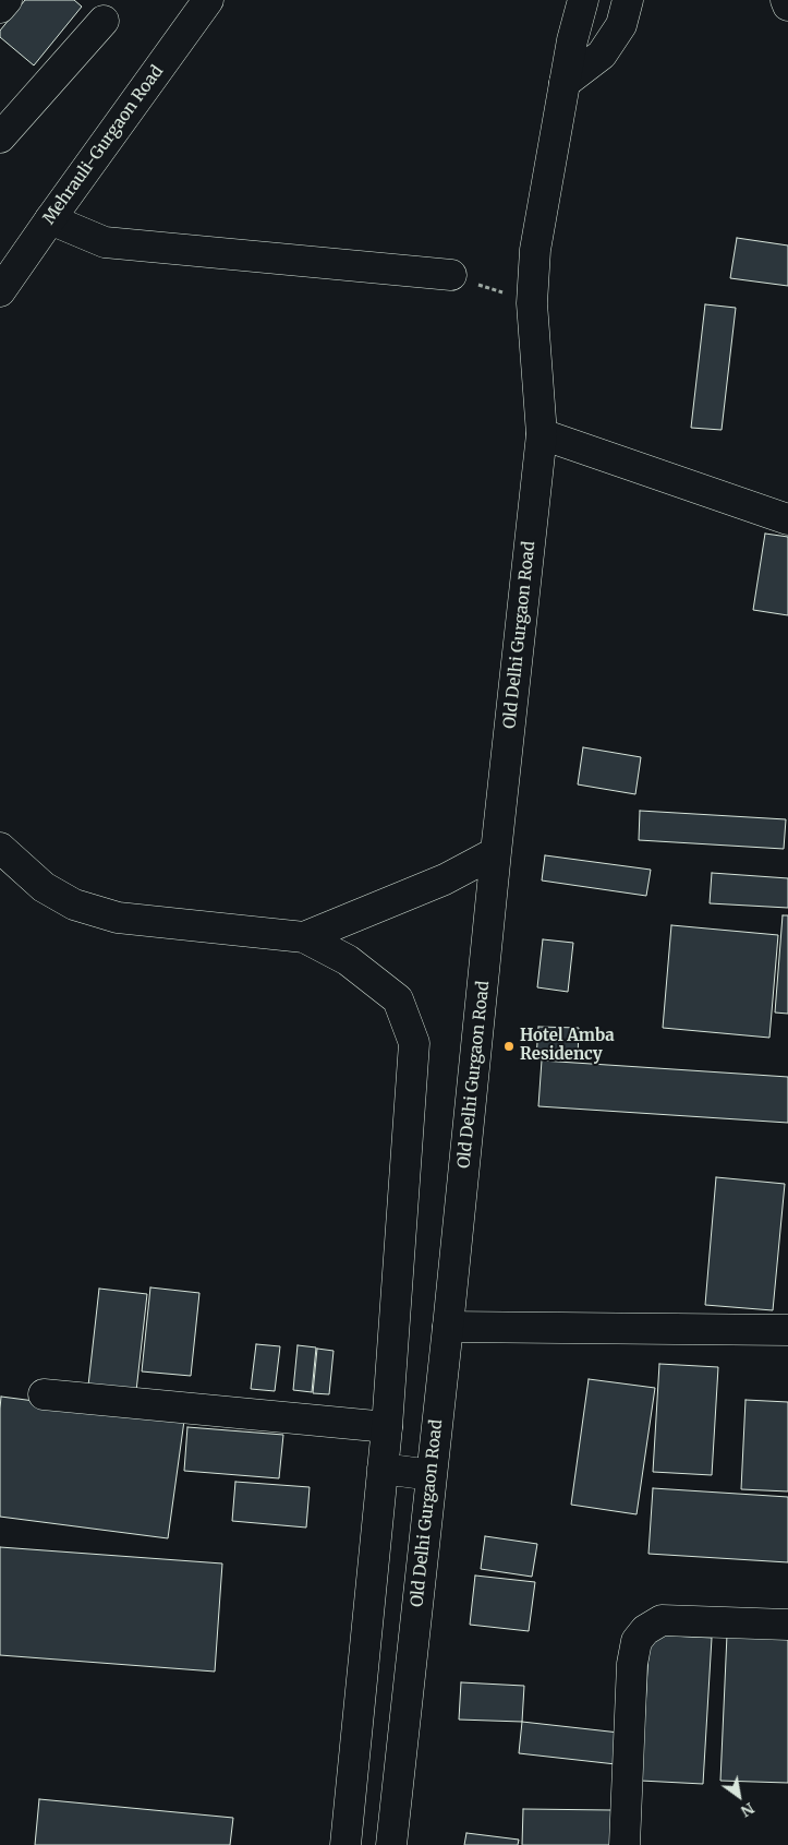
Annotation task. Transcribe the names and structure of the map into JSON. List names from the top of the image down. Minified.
{"streets":{"main road":["Mehrauli-Gurgaon Road","Old Delhi Gurgaon Road"]},"places":["Hotel Amba Residency"],"north":"bottom right"}
